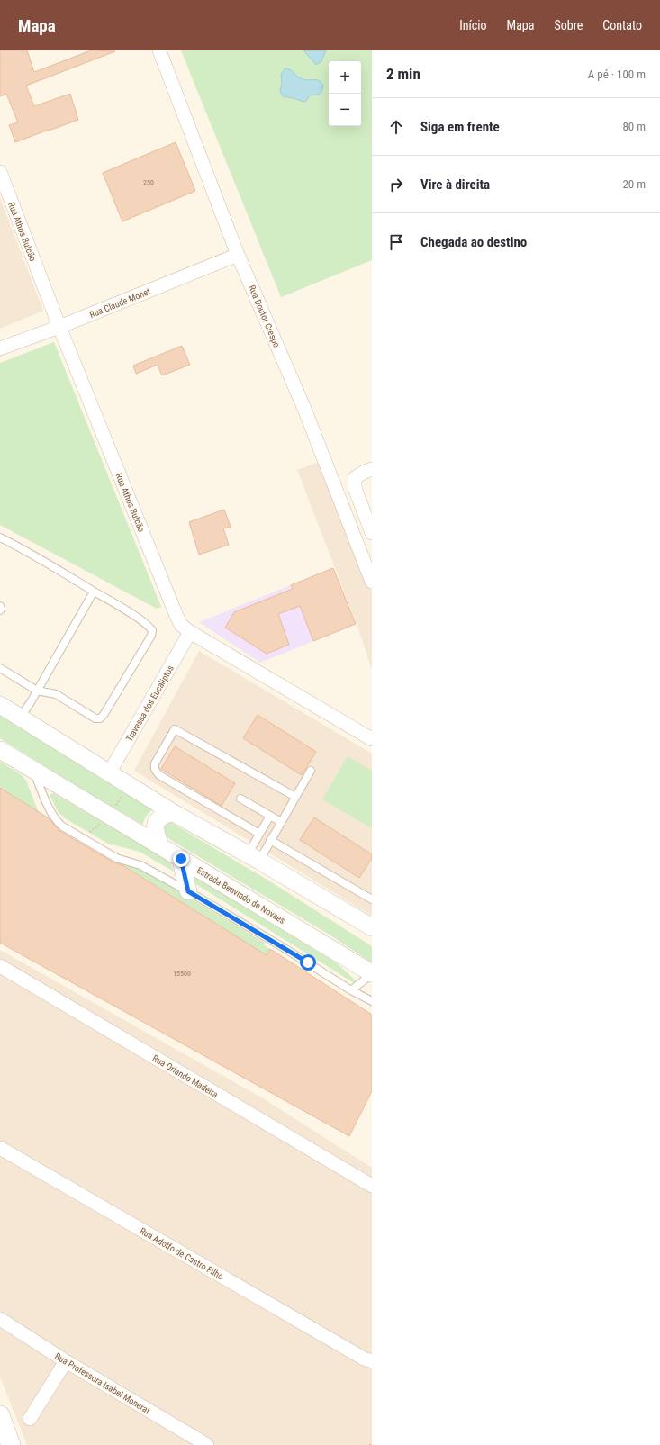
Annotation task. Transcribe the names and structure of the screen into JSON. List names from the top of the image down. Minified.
{"streets":{"street":["Rua Athos Bulcão","Rua Claude Monet","Rua Doutor Crespo","Travessa dos Eucaliptos","Estrada Benvindo de Novaes","Rua Orlando Madeira","Rua Adolfo de Castro Filho","Rua Professora Isabel Monerat"]},"crossings":[["Rua Athos Bulcão","Rua Claude Monet"],["Rua Athos Bulcão","Travessa dos Eucaliptos"],["Rua Claude Monet","Rua Doutor Crespo"]],"house_numbers":["250","15500"],"page":{"header":"Mapa","nav":["Início","Mapa","Sobre","Contato"],"heading":["2 min","A pé · 100 m"],"map_buttons":["+","−"],"list":[["Siga em frente","80 m"],["Vire à direita","20 m"],"Chegada ao destino"]}}
